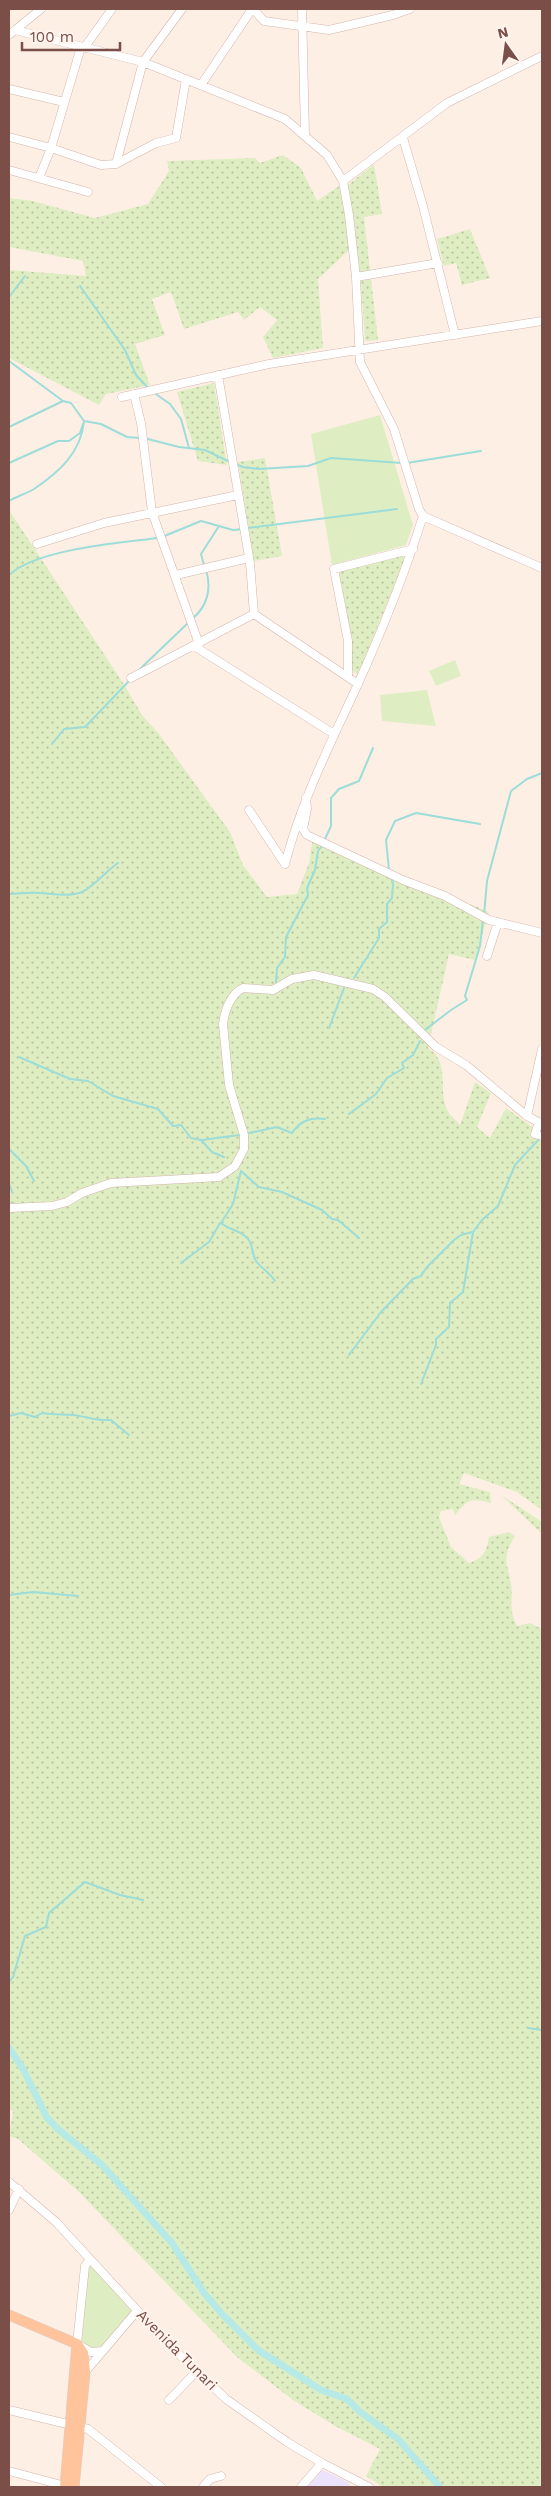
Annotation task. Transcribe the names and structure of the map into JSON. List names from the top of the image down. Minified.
{"streets":{"street":["Avenida Tunari"]},"scale_bar":"100 m","north":"top"}
